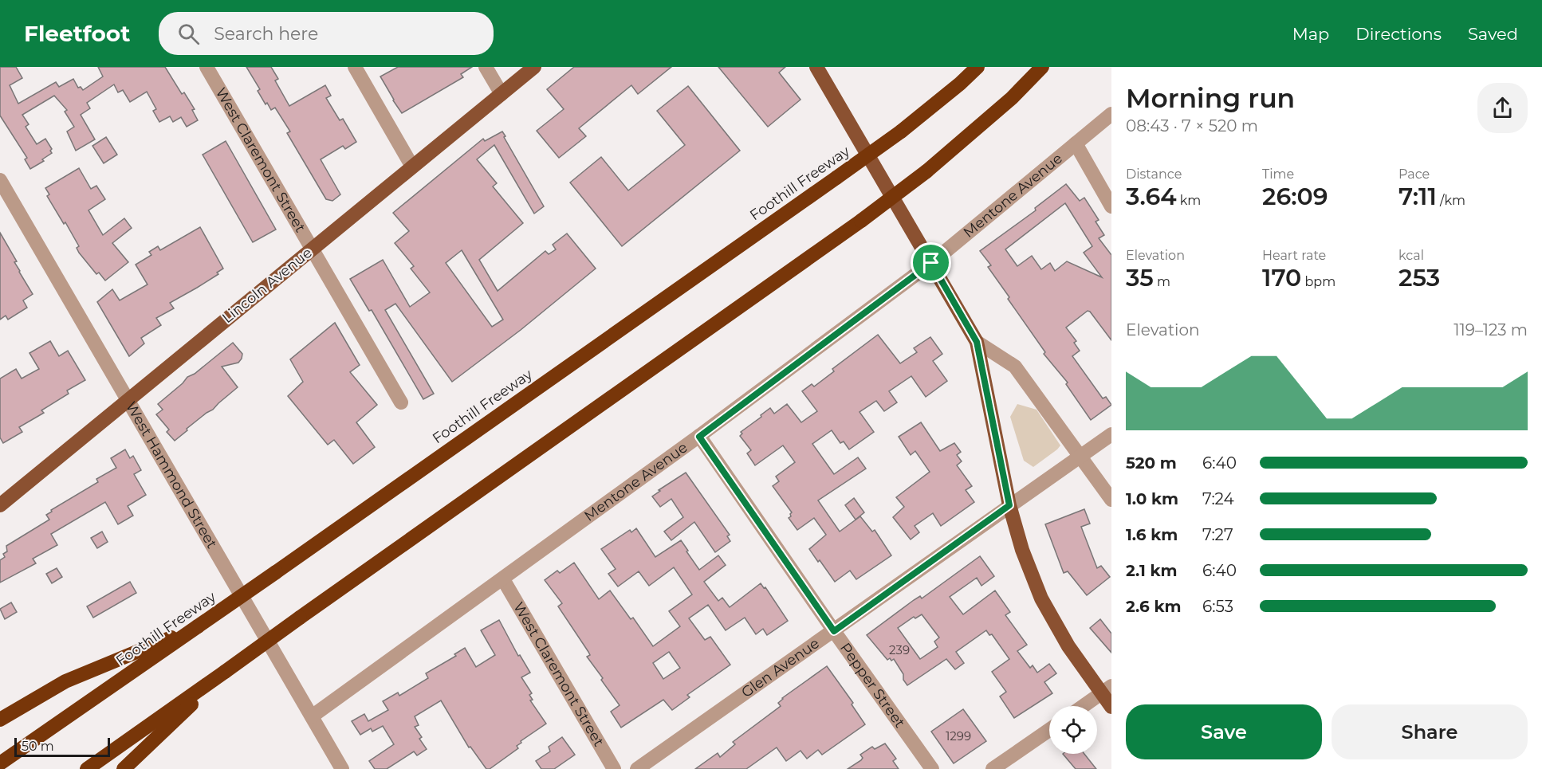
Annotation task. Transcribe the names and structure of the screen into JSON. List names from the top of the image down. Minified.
{"streets":{"highway":["Foothill Freeway"],"main road":["Lincoln Avenue"],"street":["West Claremont Street","Mentone Avenue","West Hammond Street","Glen Avenue","Pepper Street"]},"crossings":[["West Claremont Street","Mentone Avenue"],["West Claremont Street","Lincoln Avenue"],["Mentone Avenue","West Hammond Street"],["Mentone Avenue","Pepper Street"],["Lincoln Avenue","West Hammond Street"],["Glen Avenue","Pepper Street"]],"house_numbers":["239","1299"],"scale_bar":"50 m","page":{"header":"Fleetfoot","search":"Search here","nav":["Map","Directions","Saved"],"heading":["Morning run","08:43 · 7 × 520 m"],"stats":[["Distance","3.64 km"],["Time","26:09"],["Pace","7:11 /km"],["Elevation","35 m"],["Heart rate","170 bpm"],["kcal","253"]],"chart":["Elevation","119–123 m"],"list":[{"name":"520 m","note":"6:40"},{"name":"1.0 km","note":"7:24"},{"name":"1.6 km","note":"7:27"},{"name":"2.1 km","note":"6:40"},{"name":"2.6 km","note":"6:53"}],"buttons":["Save","Share"],"scale":"50 m"}}
